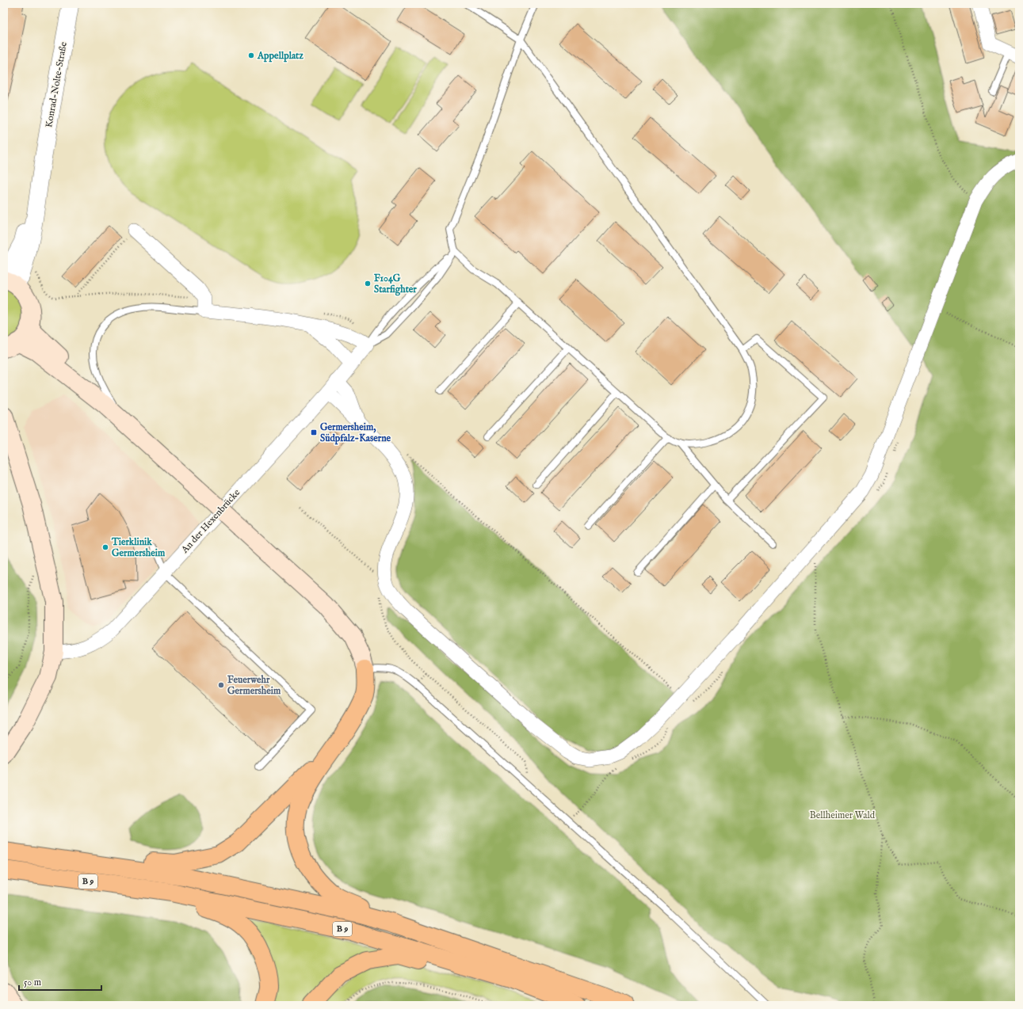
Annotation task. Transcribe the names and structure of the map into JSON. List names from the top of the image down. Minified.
{"streets":{"highway":["B 9"],"street":["Konrad-Nolte-Straße","An der Hexenbrücke"]},"crossings":[["Konrad-Nolte-Straße","B 9"]],"parks":["Bellheimer Wald"],"places":{"other":["Appellplatz","F104G Starfighter","Tierklinik Germersheim","Feuerwehr Germersheim"],"transit":["Germersheim, Südpfalz-Kaserne"]},"scale_bar":"50 m"}
